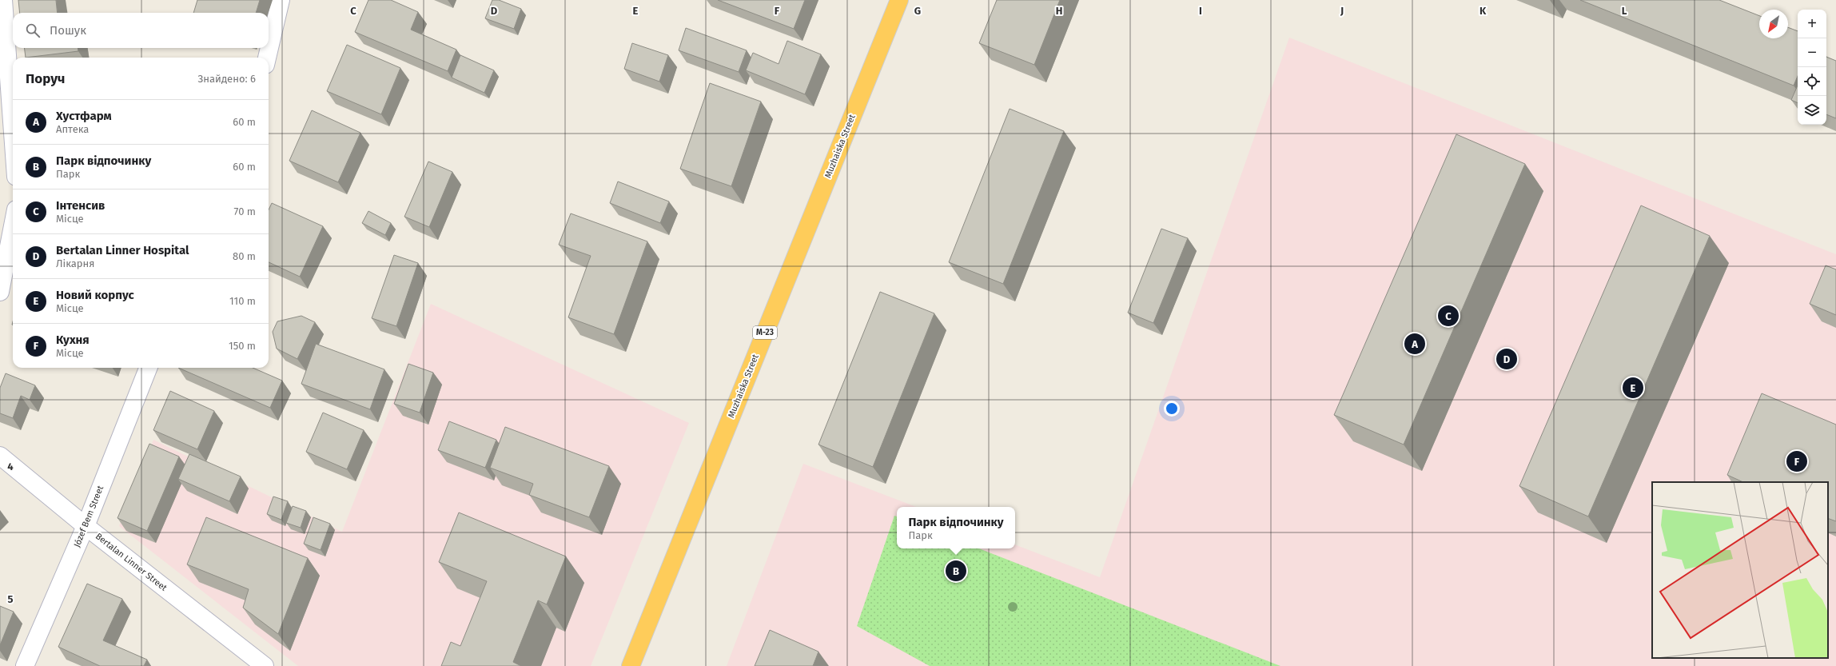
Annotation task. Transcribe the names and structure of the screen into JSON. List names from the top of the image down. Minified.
{"streets":{"highway":["Muzhaiska Street","М-23"],"street":["Józef Bem Street","Bertalan Linner Street"]},"crossings":[["Józef Bem Street","Bertalan Linner Street"]],"north":"bottom left","page":{"map_buttons":["+","−"],"search":"Пошук","heading":["Поруч","Знайдено: 6"],"list":[{"mark":"A","name":"Хустфарм","note":"Аптека","value":"60 m"},{"mark":"B","name":"Парк відпочинку","note":"Парк","value":"60 m"},{"mark":"C","name":"Інтенсив","note":"Місце","value":"70 m"},{"mark":"D","name":"Bertalan Linner Hospital","note":"Лікарня","value":"80 m"},{"mark":"E","name":"Новий корпус","note":"Місце","value":"110 m"},{"mark":"F","name":"Кухня","note":"Місце","value":"150 m"}],"pins":["C","A","D","E","F","B"],"popup":["Парк відпочинку","Парк"]},"grid":{"columns":["C","D","E","F","G","H","I","J","K","L"],"rows":["4","5"]}}
